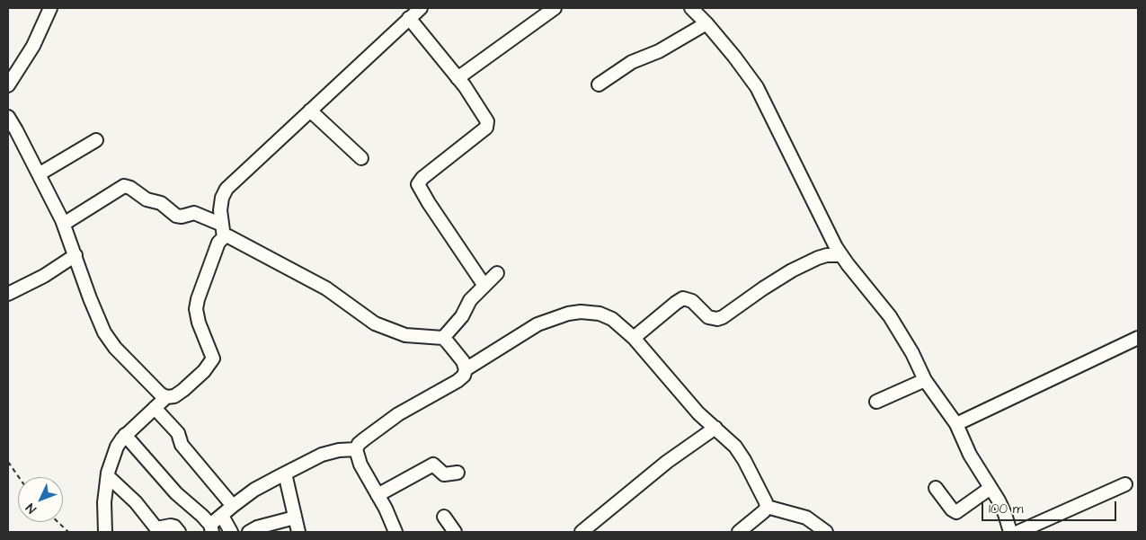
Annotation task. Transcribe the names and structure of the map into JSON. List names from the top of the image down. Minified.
{"scale_bar":"100 m","north":"bottom left"}
